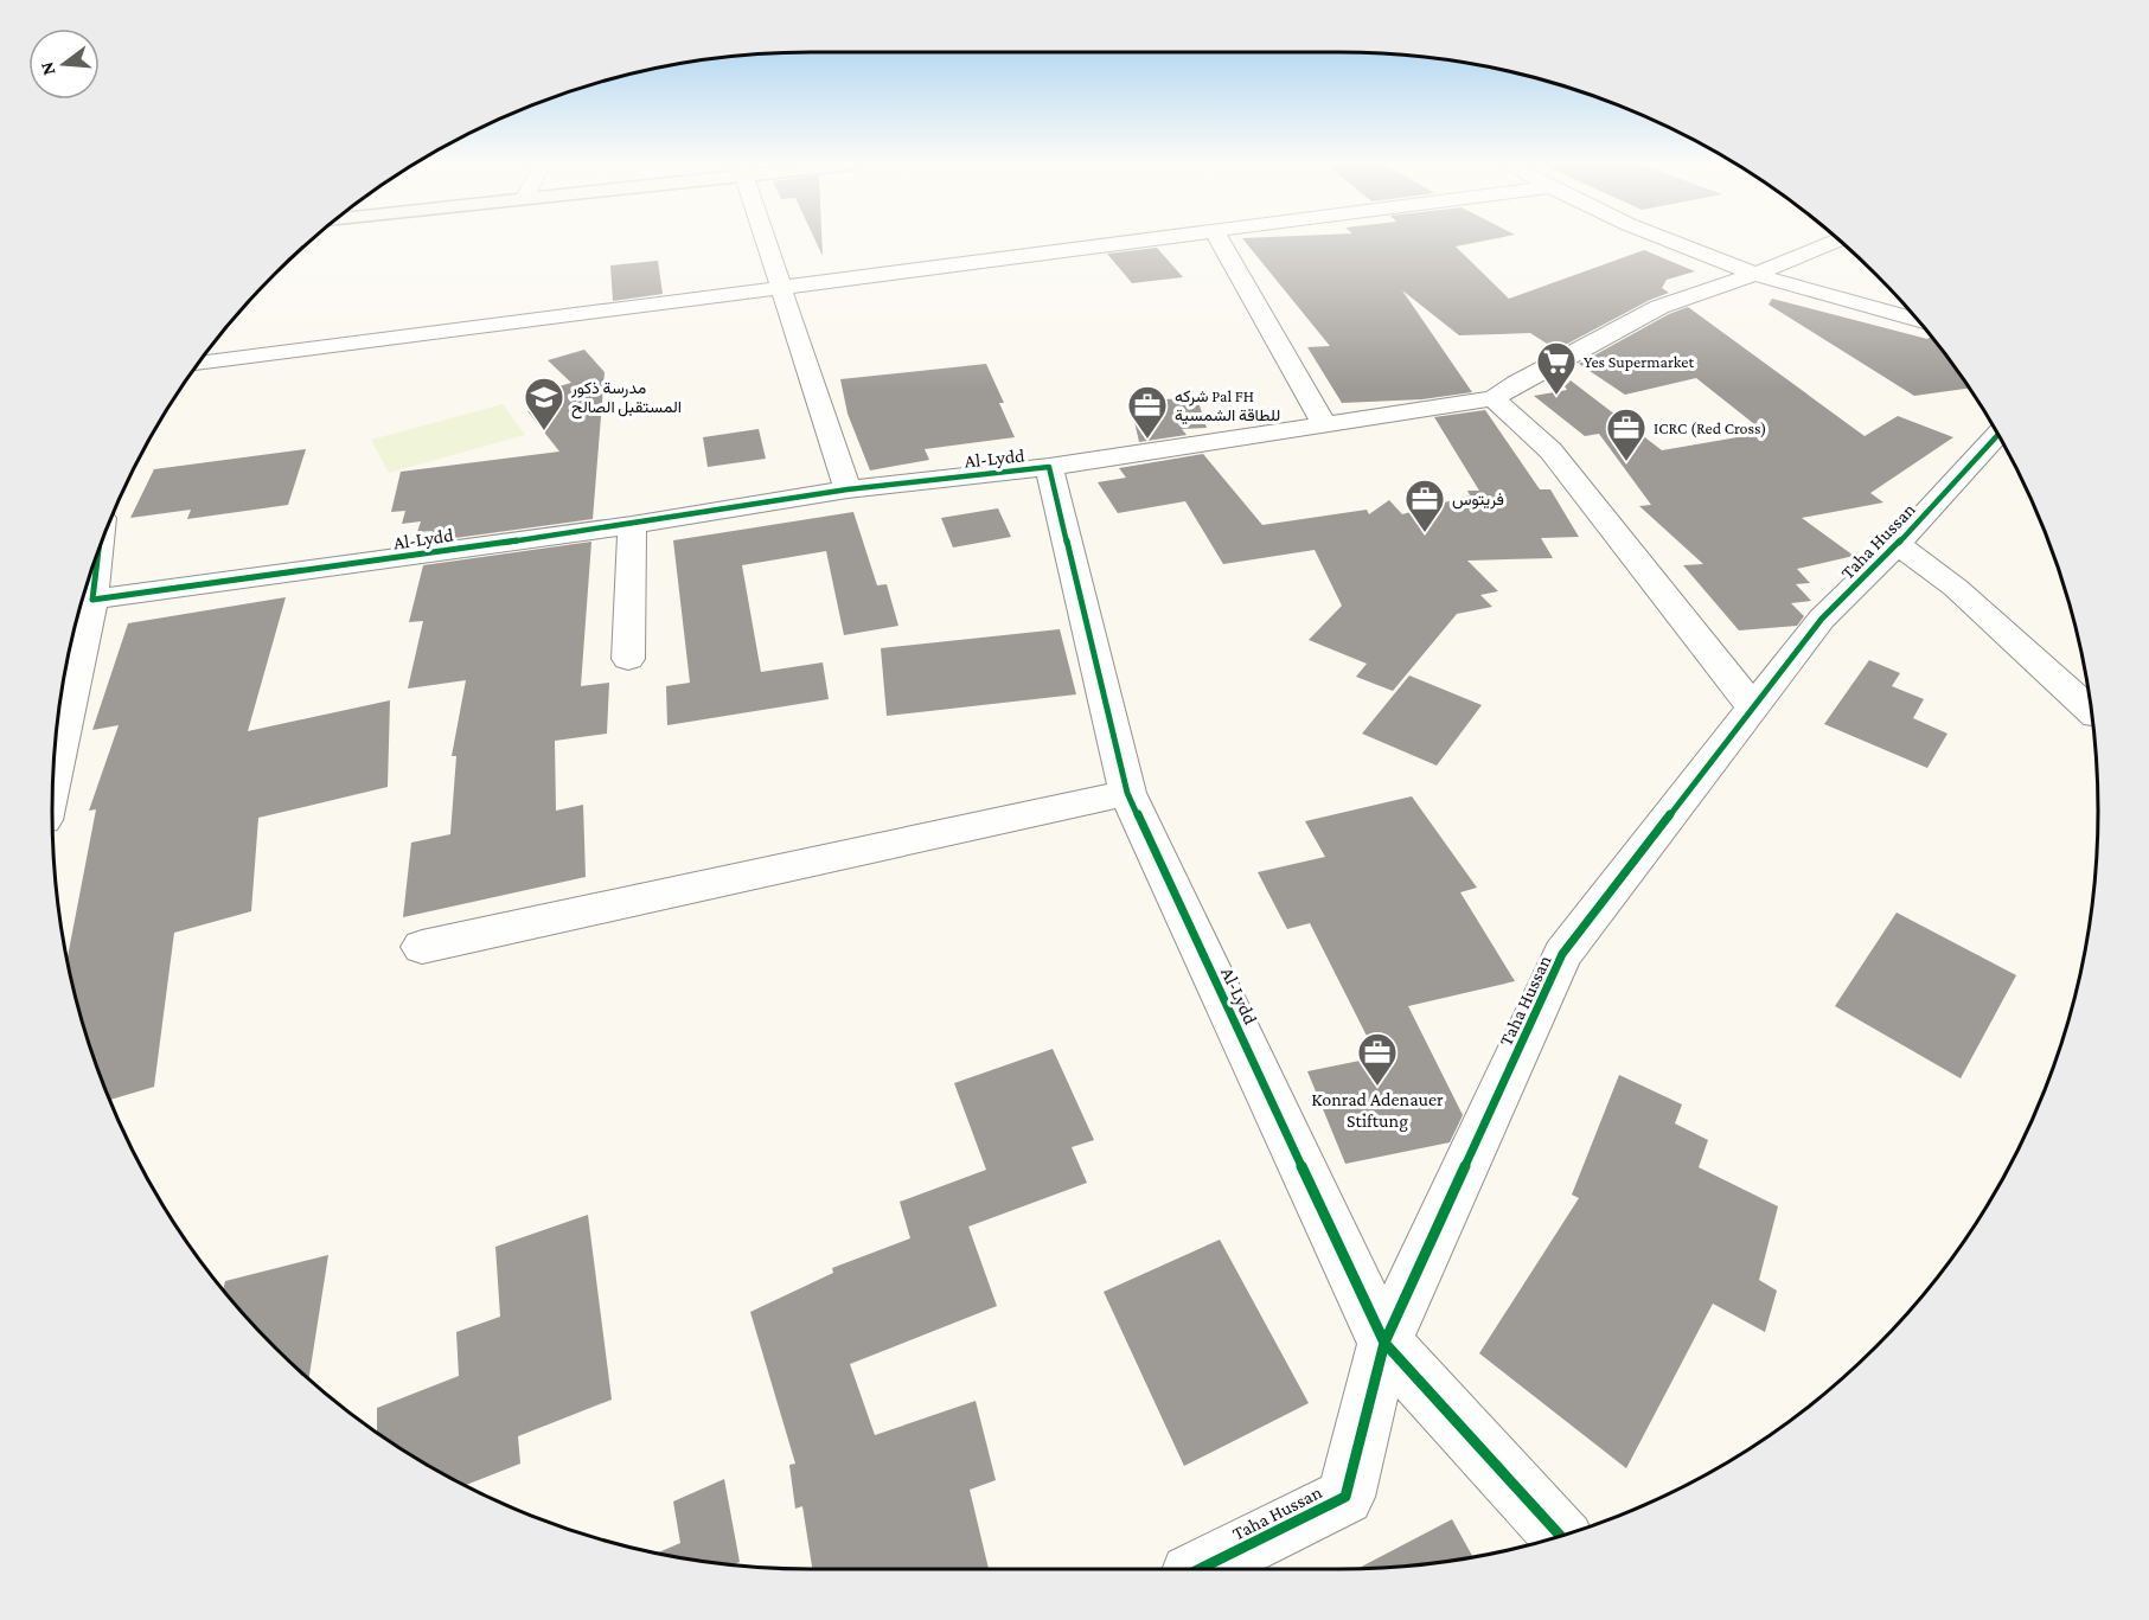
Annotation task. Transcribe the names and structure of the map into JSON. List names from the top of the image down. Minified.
{"streets":{"street":["Al-Lydd","Taha Hussan"]},"crossings":[["Al-Lydd","Taha Hussan"]],"places":{"supermarket":["Yes Supermarket"],"school or university":["مدرسة ذكور المستقبل الصالح"],"office":["شركه Pal FH للطاقة الشمسية","ICRC (Red Cross)","فريتوس","Konrad Adenauer Stiftung"]},"north":"left"}
